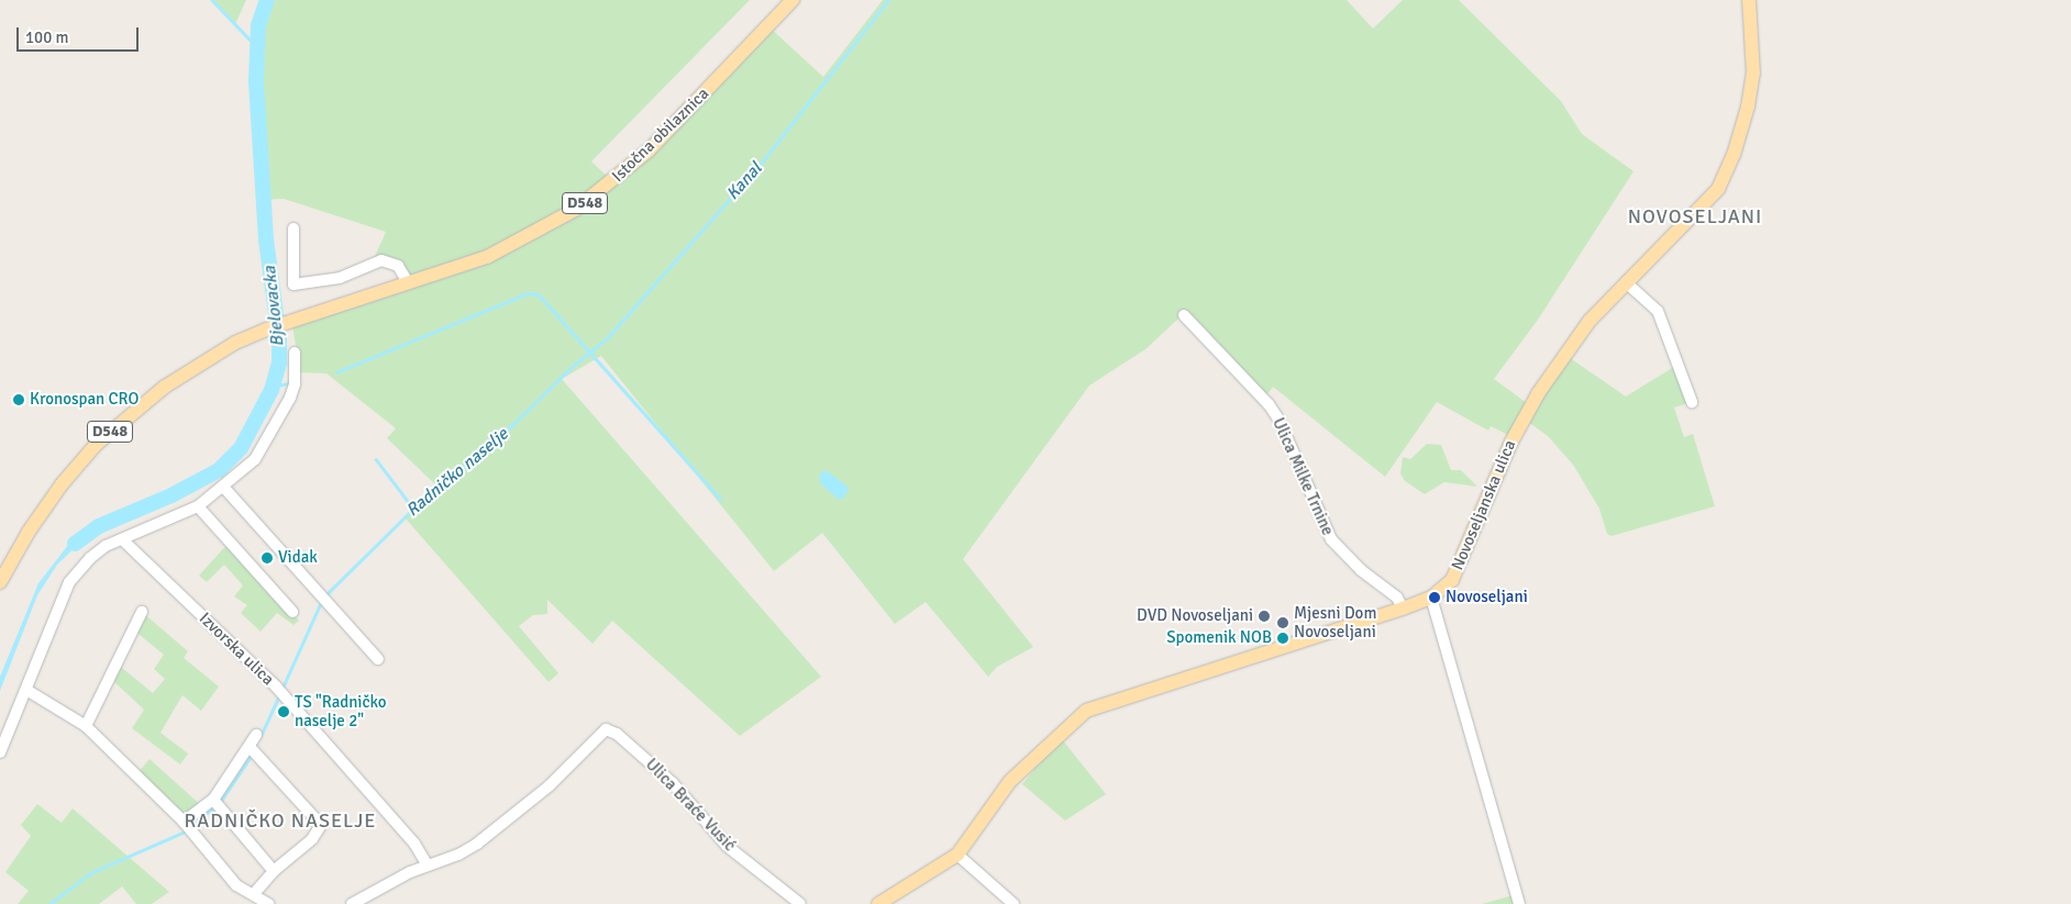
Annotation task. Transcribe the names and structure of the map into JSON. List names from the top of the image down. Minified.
{"streets":{"main road":["Istočna obilaznica","D548","Novoseljanska ulica"],"street":["Ulica Milke Trnine","Izvorska ulica","Ulica Braće Vusić"]},"crossings":[["Ulica Milke Trnine","Novoseljanska ulica"],["Izvorska ulica","Ulica Braće Vusić"]],"districts":["NOVOSELJANI","RADNIČKO NASELJE"],"water":["Kanal","Bjelovacka","Radničko naselje"],"places":["Kronospan CRO","Vidak","Novoseljani","DVD Novoseljani","Mjesni Dom Novoseljani","Spomenik NOB","TS \"Radničko naselje 2\""],"scale_bar":"100 m"}
